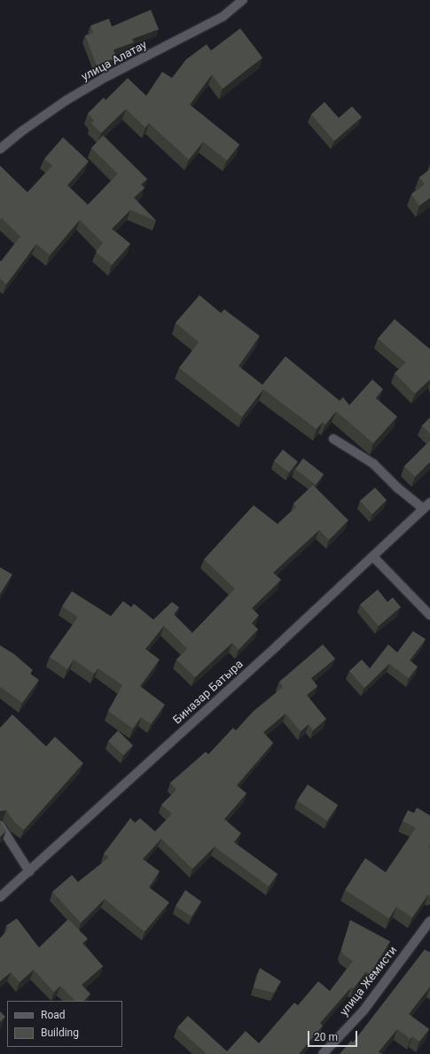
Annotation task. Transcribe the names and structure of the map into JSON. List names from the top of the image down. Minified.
{"streets":{"street":["улица Алатау","Биназар Батыра","улица Жемисти"]},"legend":["Road","Building"],"scale_bar":"20 m"}
